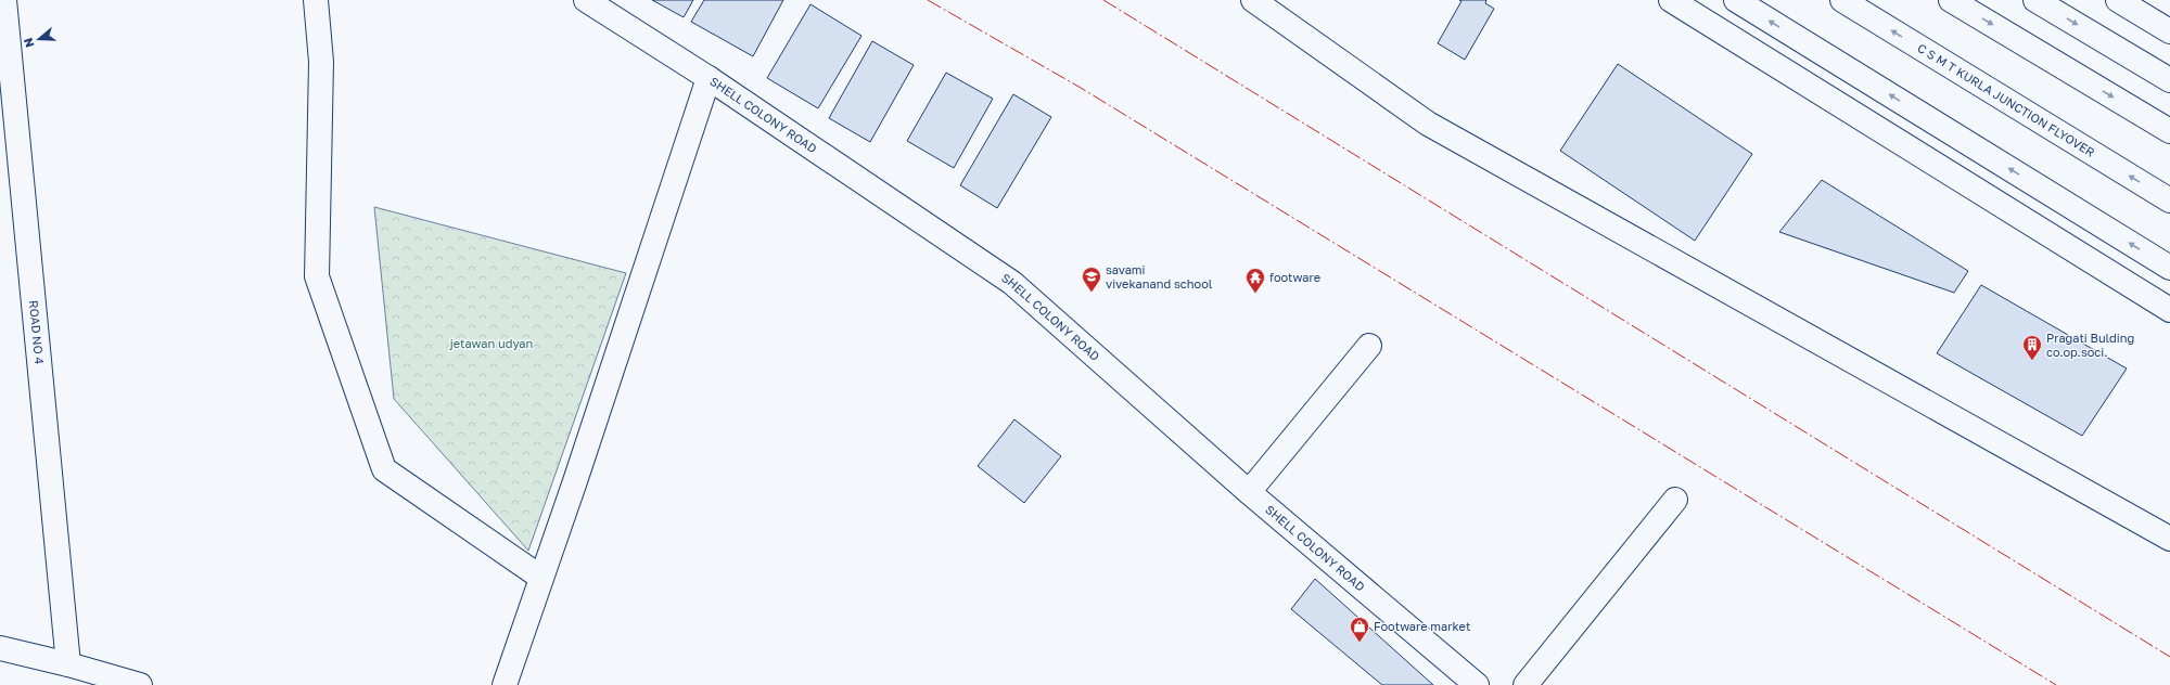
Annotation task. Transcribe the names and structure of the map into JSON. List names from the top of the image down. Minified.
{"streets":{"main road":["C S M T KURLA JUNCTION FLYOVER","SHELL COLONY ROAD","ROAD NO 4"]},"parks":["jetawan udyan"],"places":{"school or university":["savami vivekanand school"],"temple":["footware"],"building":["Pragati Bulding co.op.soci."],"shop":["Footware market"]},"north":"left"}
